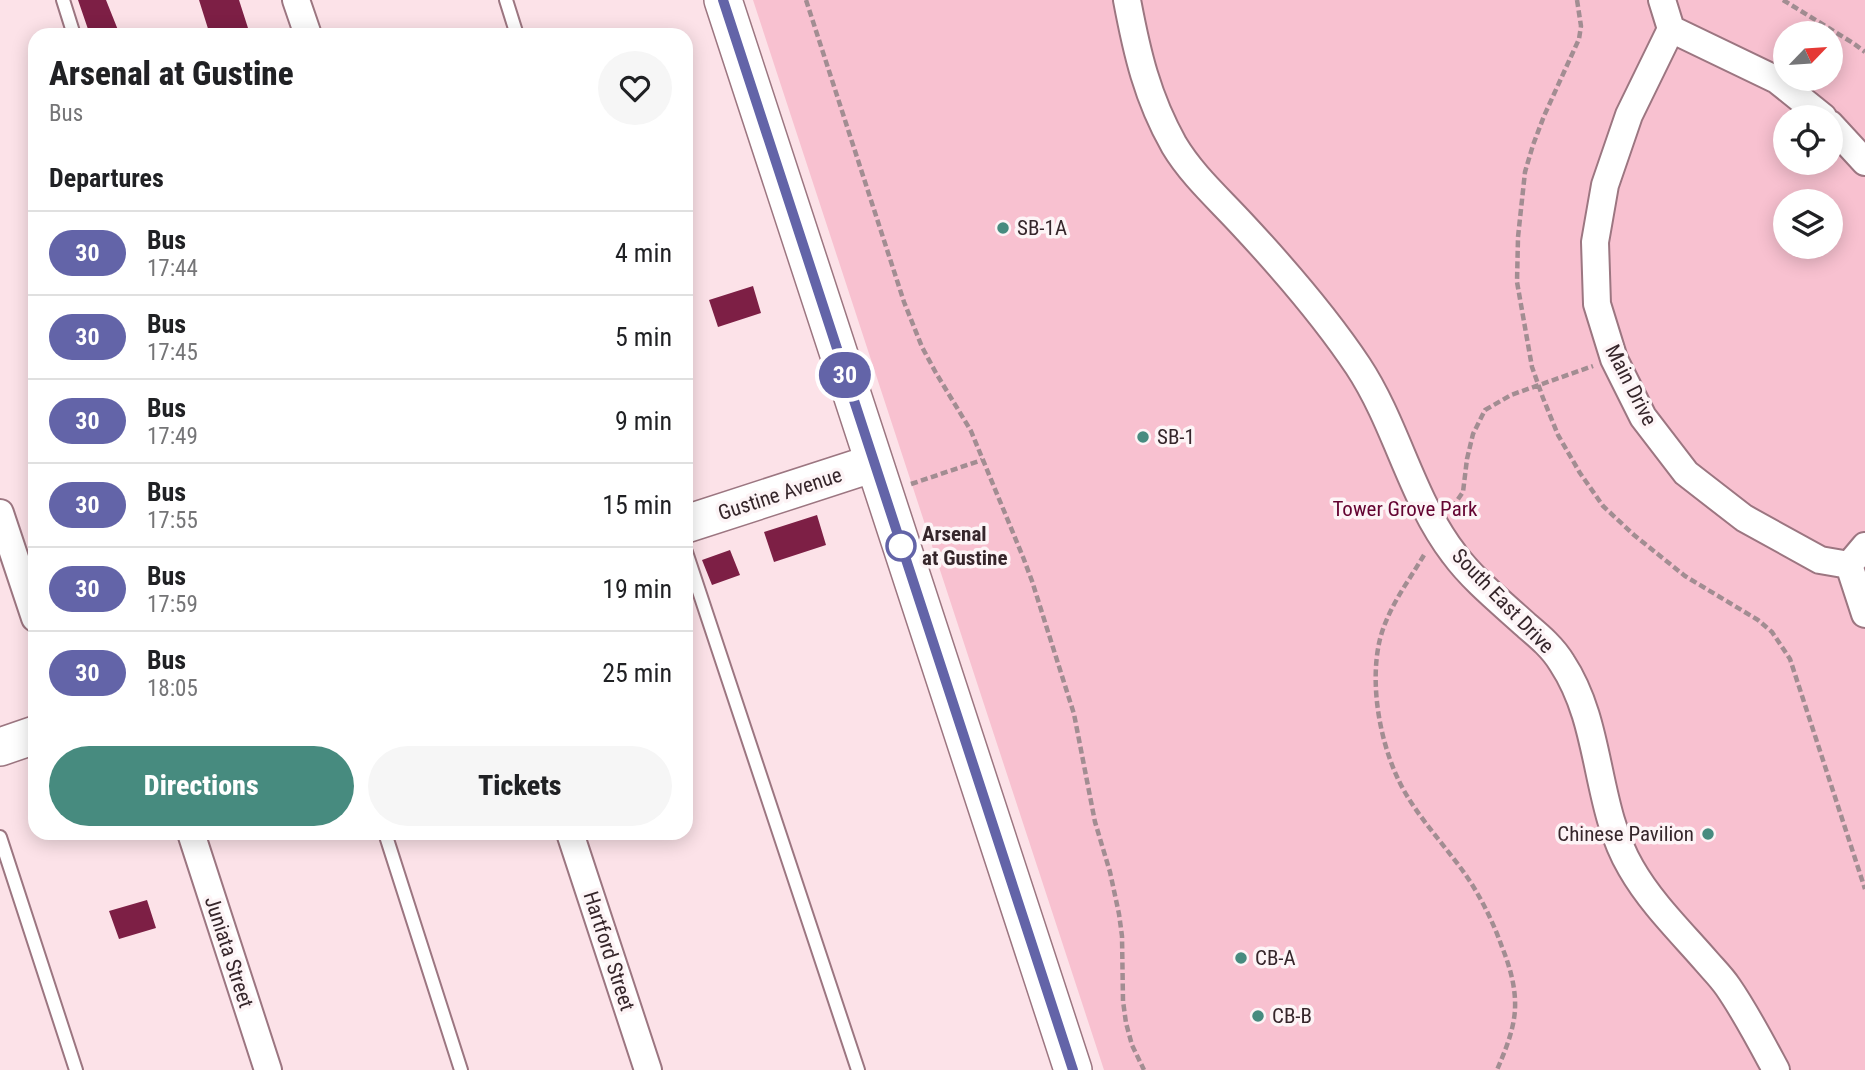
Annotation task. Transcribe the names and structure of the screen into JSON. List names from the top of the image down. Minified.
{"streets":{"main road":["Gustine Avenue"],"street":["Main Drive","South East Drive","Hartford Street","Juniata Street"]},"parks":["Tower Grove Park"],"places":["SB-1A","SB-1","Arsenal at Gustine","Chinese Pavilion","CB-A","CB-B"],"lines":["bus line 30"],"north":"top right","page":{"on_map":"30","heading":[["Arsenal at Gustine","Bus"],"Departures"],"list":[{"mark":"30","name":"Bus","note":"17:44","value":"4 min"},{"mark":"30","name":"Bus","note":"17:45","value":"5 min"},{"mark":"30","name":"Bus","note":"17:49","value":"9 min"},{"mark":"30","name":"Bus","note":"17:55","value":"15 min"},{"mark":"30","name":"Bus","note":"17:59","value":"19 min"},{"mark":"30","name":"Bus","note":"18:05","value":"25 min"}],"buttons":["Directions","Tickets"]}}
